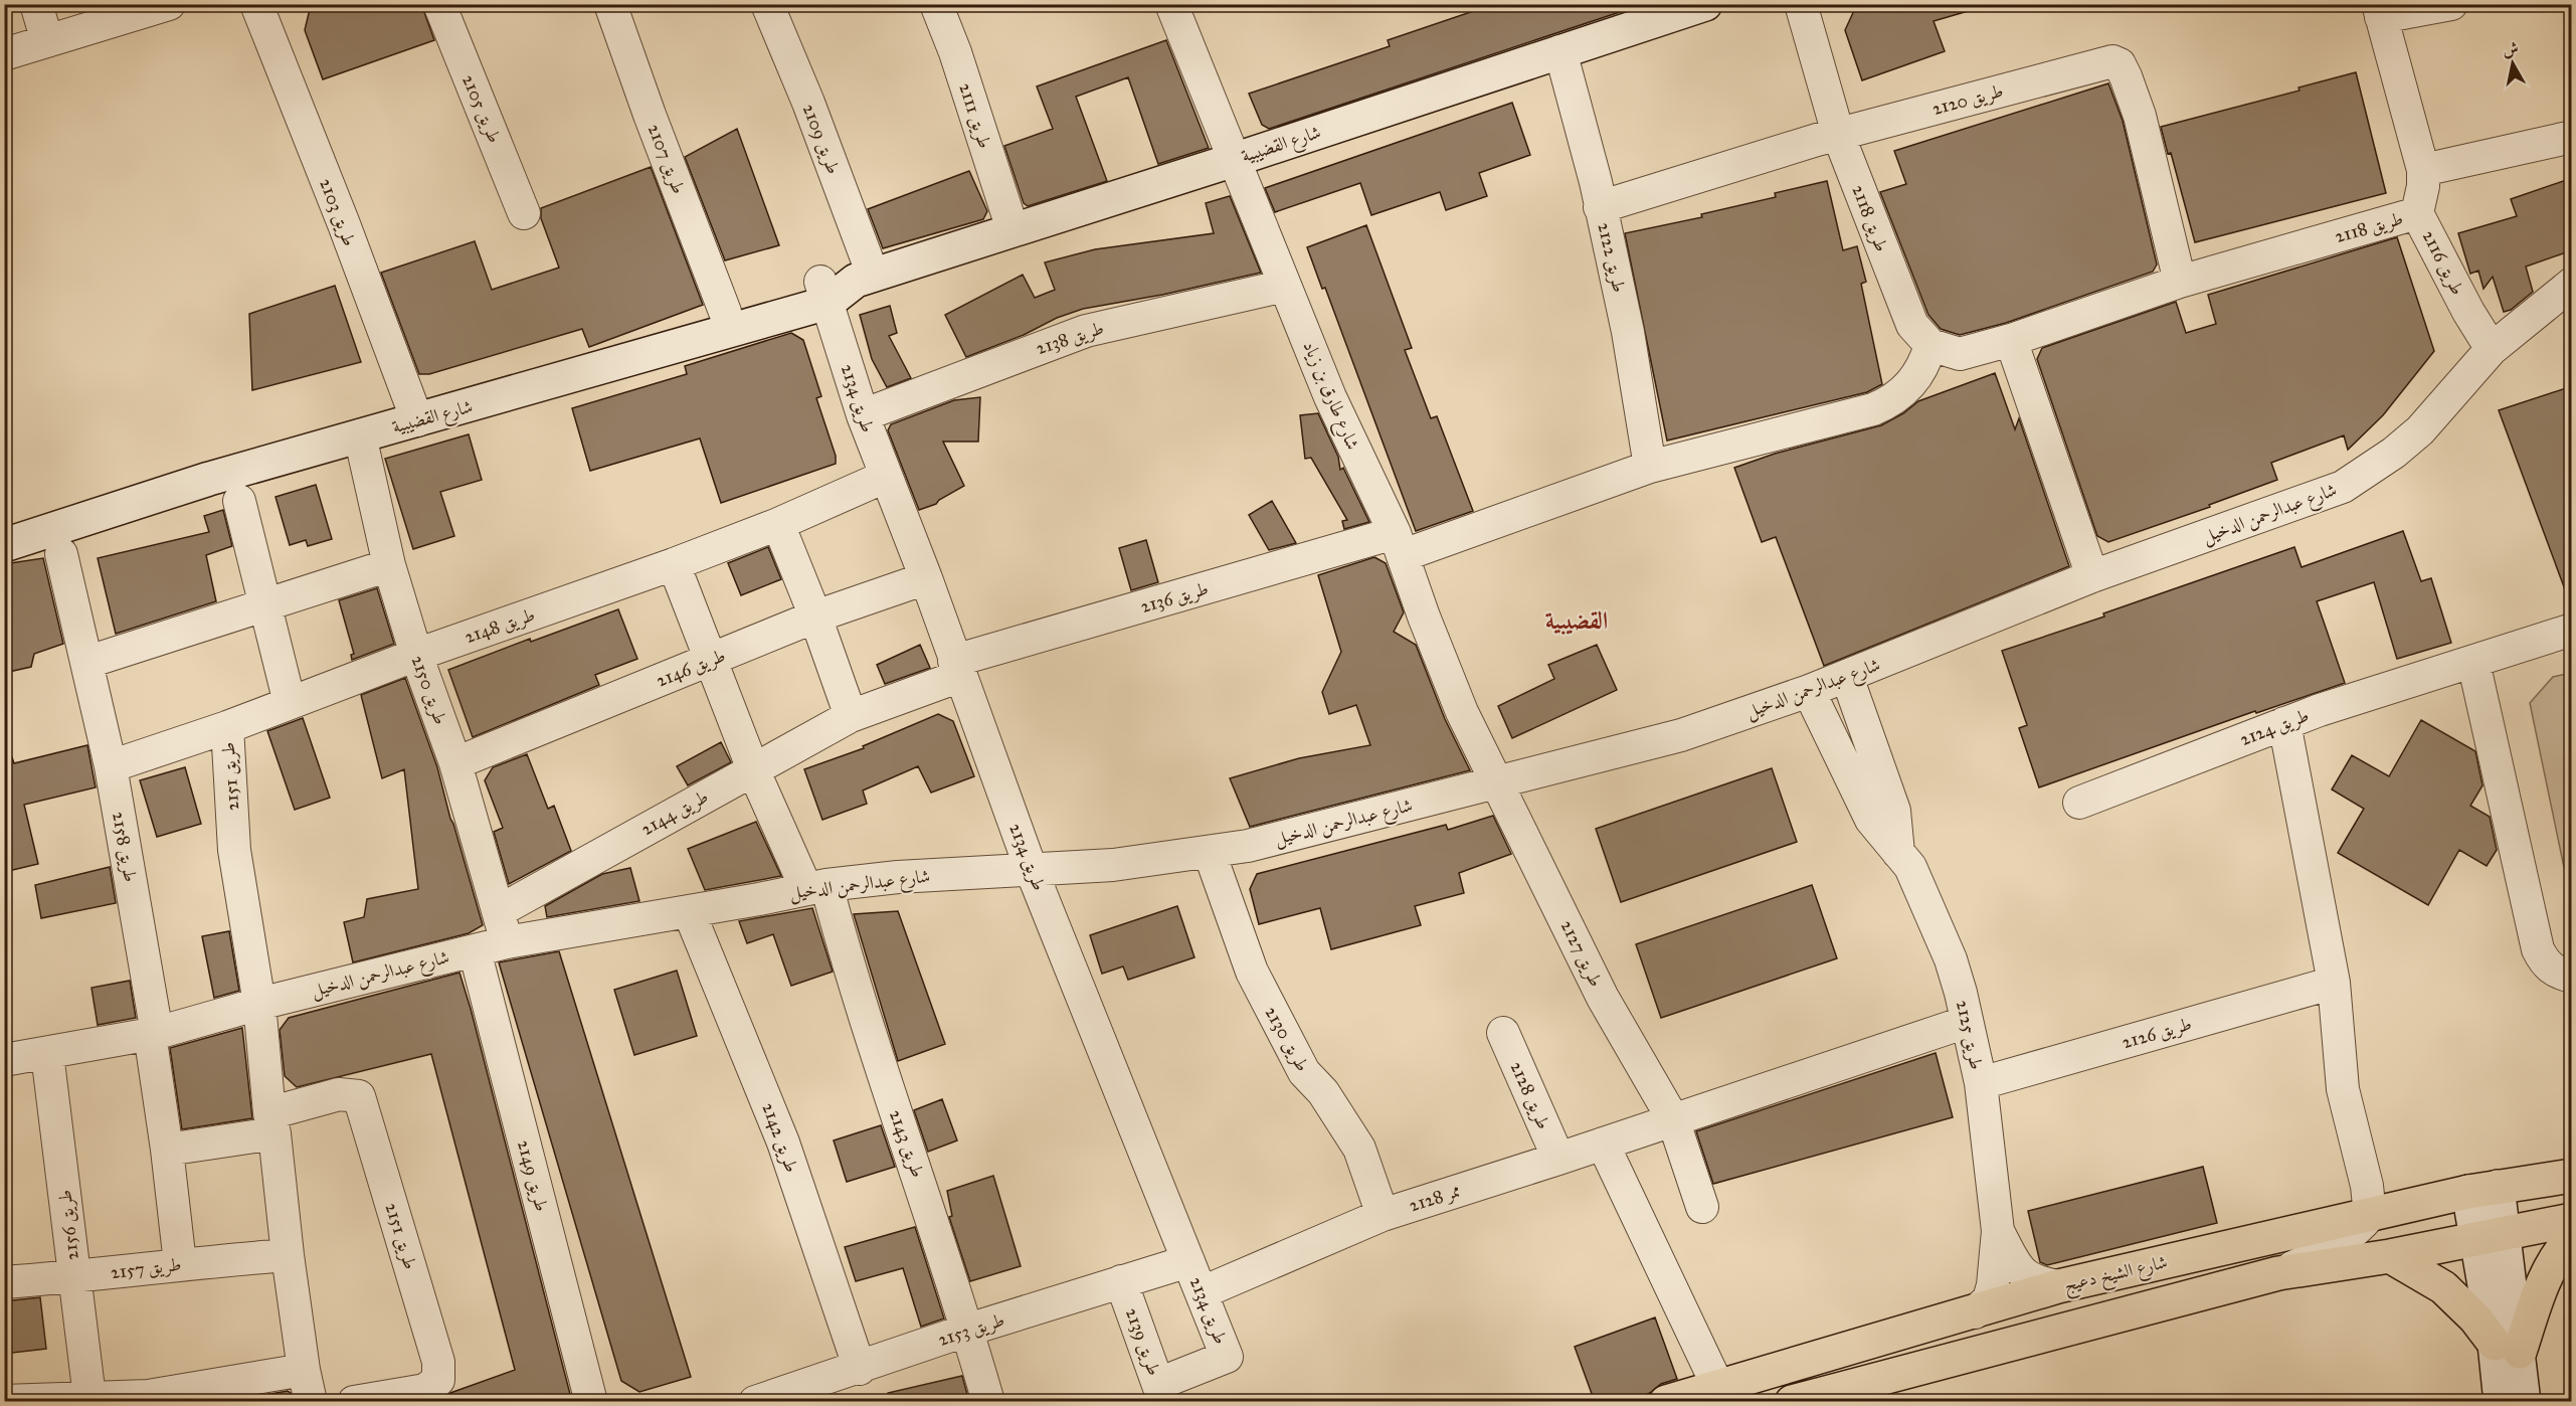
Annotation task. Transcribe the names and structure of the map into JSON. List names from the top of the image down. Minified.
{"streets":{"main road":["شارع الشيخ دعيج"],"street":["طريق 2120","طريق 2105","طريق 2111","طريق 2109","شارع القضيبية","طريق 2107","طريق 2103","طريق 2118","طريق 2122","طريق 2116","طريق 2138","شارع طارق بن زياد","طريق 2134","شارع عبدالرحمن الدخيل","طريق 2136","طريق 2148","طريق 2146","طريق 2150","طريق 2124","طريق 2151","طريق 2144","طريق 2158","طريق 2127","طريق 2126","طريق 2125","طريق 2130","طريق 2128","طريق 2142","طريق 2143","طريق 2149","ممر 2128","طريق 2156","طريق 2157","طريق 2153","طريق 2139"]},"crossings":[["طريق 2120","طريق 2118"],["طريق 2120","طريق 2122"],["طريق 2111","شارع القضيبية"],["طريق 2109","شارع القضيبية"],["شارع القضيبية","طريق 2107"],["شارع القضيبية","طريق 2103"],["شارع القضيبية","طريق 2122"],["شارع القضيبية","شارع طارق بن زياد"],["شارع القضيبية","طريق 2134"],["شارع القضيبية","طريق 2150"],["طريق 2118","طريق 2116"],["طريق 2116","شارع عبدالرحمن الدخيل"],["طريق 2138","شارع طارق بن زياد"],["طريق 2138","طريق 2134"],["شارع طارق بن زياد","شارع عبدالرحمن الدخيل"],["شارع طارق بن زياد","طريق 2136"],["شارع طارق بن زياد","طريق 2127"],["طريق 2134","شارع عبدالرحمن الدخيل"],["طريق 2134","طريق 2136"],["طريق 2134","طريق 2148"],["طريق 2134","طريق 2146"],["طريق 2134","طريق 2144"],["طريق 2134","ممر 2128"],["طريق 2134","طريق 2153"],["طريق 2134","طريق 2139"],["شارع عبدالرحمن الدخيل","طريق 2150"],["شارع عبدالرحمن الدخيل","طريق 2151"],["شارع عبدالرحمن الدخيل","طريق 2158"],["شارع عبدالرحمن الدخيل","طريق 2127"],["شارع عبدالرحمن الدخيل","طريق 2125"],["شارع عبدالرحمن الدخيل","طريق 2130"],["شارع عبدالرحمن الدخيل","طريق 2142"],["شارع عبدالرحمن الدخيل","طريق 2143"],["شارع عبدالرحمن الدخيل","طريق 2149"],["شارع عبدالرحمن الدخيل","طريق 2156"],["طريق 2136","طريق 2144"],["طريق 2148","طريق 2150"],["طريق 2148","طريق 2151"],["طريق 2148","طريق 2158"],["طريق 2148","طريق 2143"],["طريق 2146","طريق 2150"],["طريق 2146","طريق 2143"],["طريق 2150","طريق 2144"],["طريق 2151","طريق 2157"],["طريق 2144","طريق 2143"],["طريق 2158","طريق 2157"],["طريق 2127","ممر 2128"],["طريق 2126","طريق 2125"],["طريق 2125","شارع الشيخ دعيج"],["طريق 2130","ممر 2128"],["طريق 2128","ممر 2128"],["طريق 2142","طريق 2153"],["طريق 2143","طريق 2153"],["طريق 2156","طريق 2157"],["طريق 2153","طريق 2139"]],"districts":["القضيبية"],"north":"top"}
